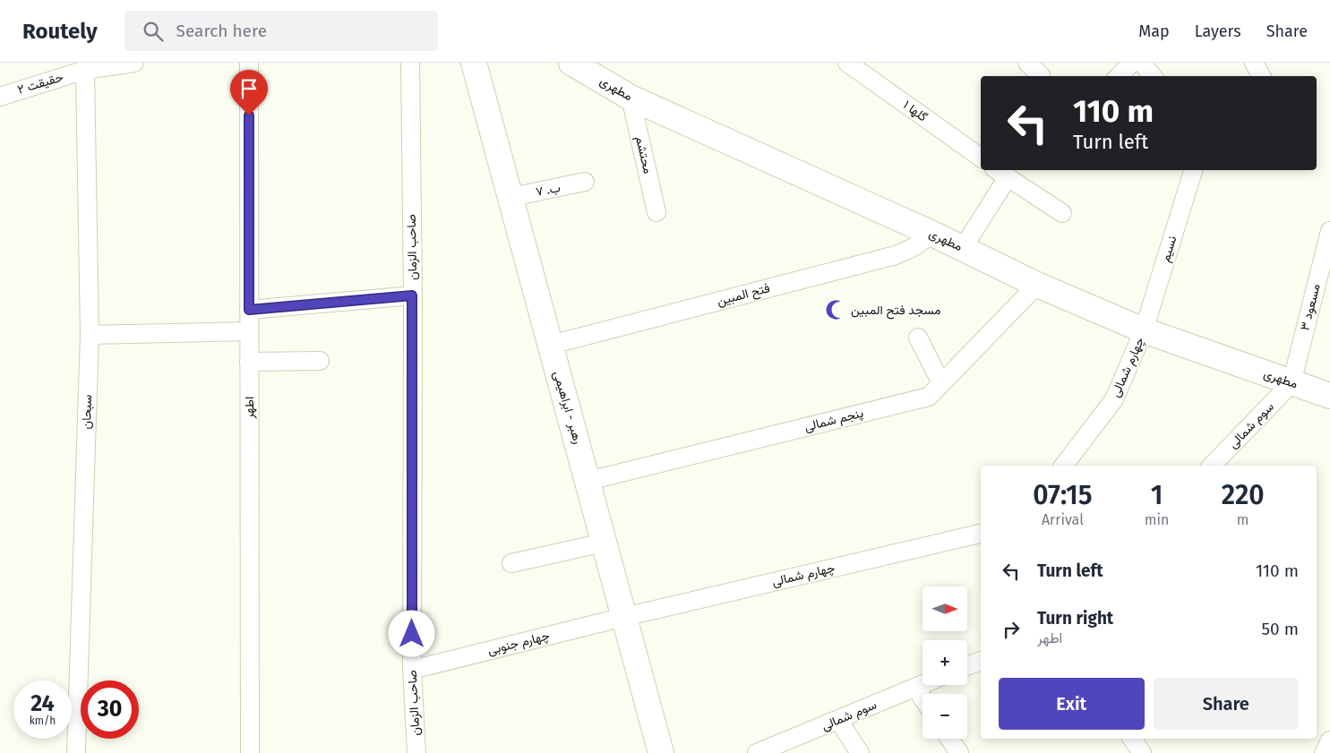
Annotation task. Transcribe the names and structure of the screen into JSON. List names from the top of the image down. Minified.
{"streets":{"street":["حقیقت ۲","مطهری","گلها ۱","محتشم","ب. ۷","صاحب الزمان","نسیم","فتح المبین","مسعود ۳","چهارم شمالی","اطهر","رهبر - ابراهیمی","سبحان","پنجم شمالی","سوم شمالی","چهارم جنوبی"]},"crossings":[["حقیقت ۲","سبحان"],["مطهری","محتشم"],["مطهری","نسیم"],["مطهری","فتح المبین"],["مطهری","مسعود ۳"],["مطهری","چهارم شمالی"],["مطهری","پنجم شمالی"],["مطهری","سوم شمالی"],["ب. ۷","رهبر - ابراهیمی"],["صاحب الزمان","چهارم جنوبی"],["نسیم","چهارم شمالی"],["فتح المبین","رهبر - ابراهیمی"],["مسعود ۳","سوم شمالی"],["چهارم شمالی","رهبر - ابراهیمی"],["چهارم شمالی","چهارم جنوبی"],["رهبر - ابراهیمی","پنجم شمالی"],["رهبر - ابراهیمی","چهارم جنوبی"]],"places":{"mosque":["مسجد فتح المبین"]},"north":"right","page":{"header":"Routely","search":"Search here","nav":["Map","Layers","Share"],"turn":["110 m","Turn left"],"eta":["07:15","Arrival","1","min","220","m"],"list":[{"name":"Turn left","value":"110 m"},{"name":"Turn right","note":"اطهر","value":"50 m"}],"map_buttons":["+","−"],"buttons":["Exit","Share"],"speed":"24 km/h","limit":"30"}}
